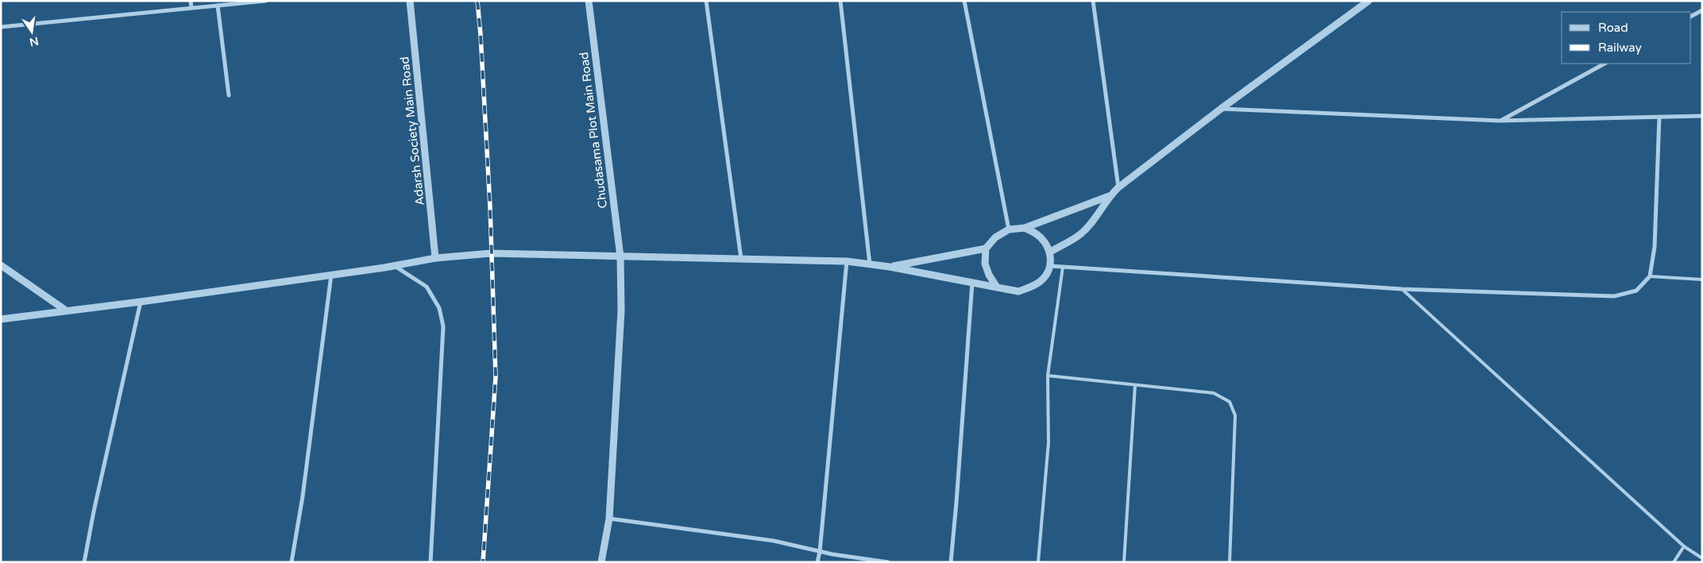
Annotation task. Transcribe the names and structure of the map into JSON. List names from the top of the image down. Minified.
{"streets":{"street":["Chudasama Plot Main Road","Adarsh Society Main Road"]},"legend":["Road","Railway"],"north":"bottom"}
